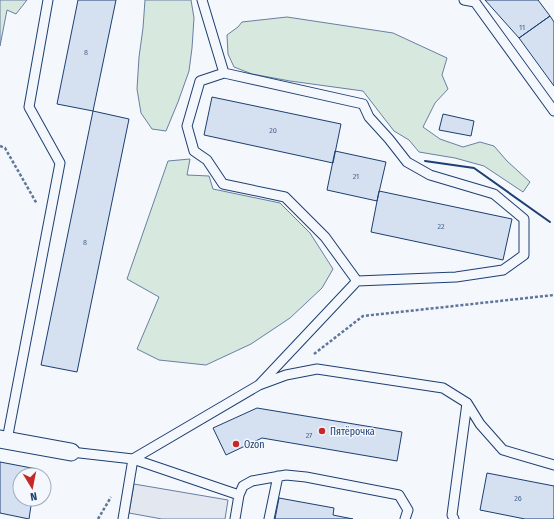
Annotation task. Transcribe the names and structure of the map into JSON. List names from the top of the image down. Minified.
{"places":["Пятёрочка","Ozon"],"house_numbers":["11","8","20","21","22","8","27","26"],"north":"bottom"}
